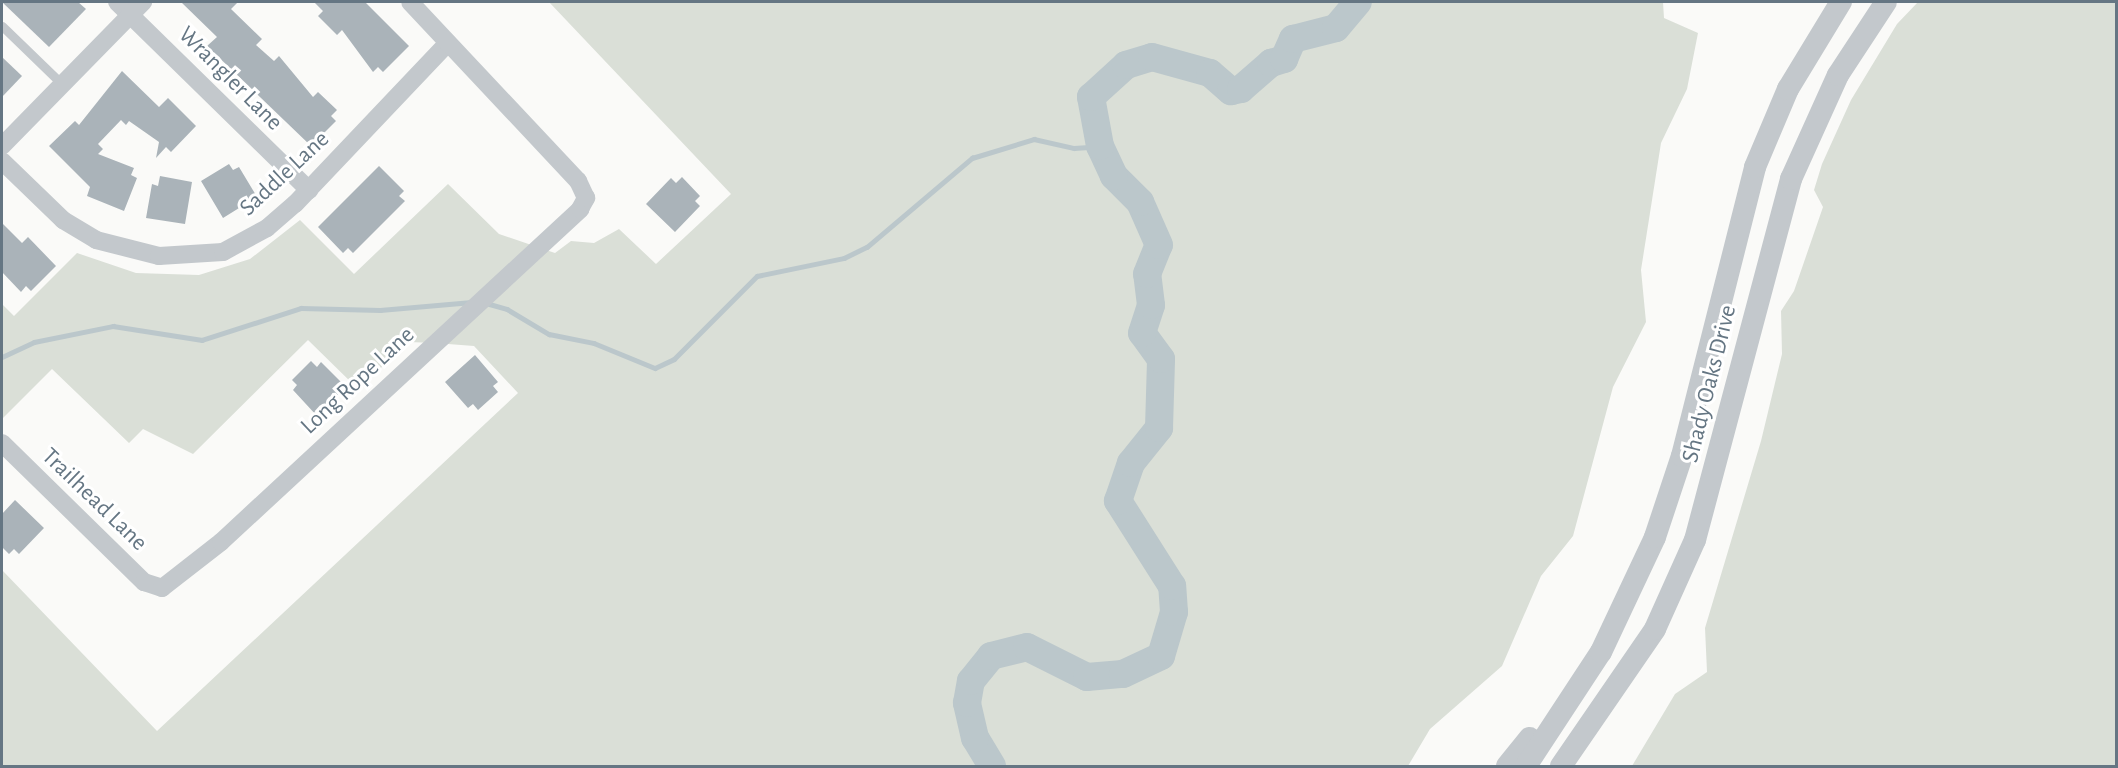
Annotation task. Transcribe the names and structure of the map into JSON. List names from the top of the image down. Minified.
{"streets":{"street":["Wrangler Lane","Saddle Lane","Long Rope Lane","Shady Oaks Drive","Trailhead Lane"]},"crossings":[["Wrangler Lane","Saddle Lane"],["Saddle Lane","Long Rope Lane"],["Long Rope Lane","Trailhead Lane"]]}
